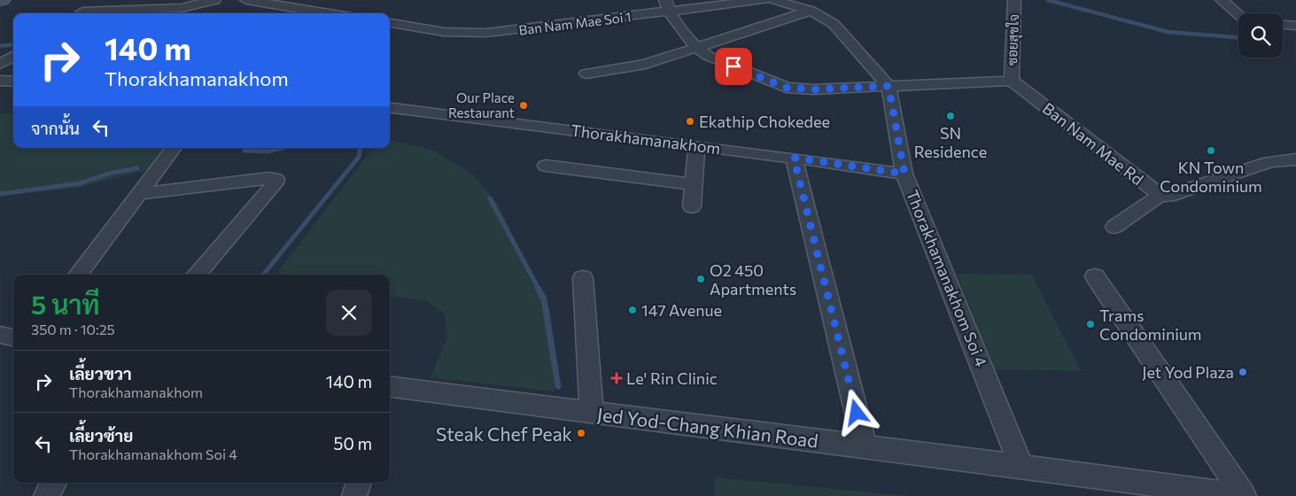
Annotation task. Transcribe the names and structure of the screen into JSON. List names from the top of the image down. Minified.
{"streets":{"street":["Ban Nam Mae Soi 1","ซอยสุขใจ","Thorakhamanakhom","Ban Nam Mae Rd","Thorakhamanakhom Soi 4","Jed Yod-Chang Khian Road"]},"crossings":[["ซอยสุขใจ","Ban Nam Mae Rd"],["Thorakhamanakhom","Thorakhamanakhom Soi 4"],["Thorakhamanakhom Soi 4","Jed Yod-Chang Khian Road"]],"places":{"other":["Our Place Restaurant","SN Residence","Ekathip Chokedee","KN Town Condominium","O2 450 Apartments","147 Avenue","Trams Condominium","Jet Yod Plaza","Steak Chef Peak"],"health":["Le' Rin Clinic"]},"page":{"turn":["140 m","Thorakhamanakhom"],"then":"จากนั้น","heading":["5 นาที","350 m · 10:25"],"list":[{"name":"เลี้ยวขวา","note":"Thorakhamanakhom","value":"140 m"},{"name":"เลี้ยวซ้าย","note":"Thorakhamanakhom Soi 4","value":"50 m"}]}}
